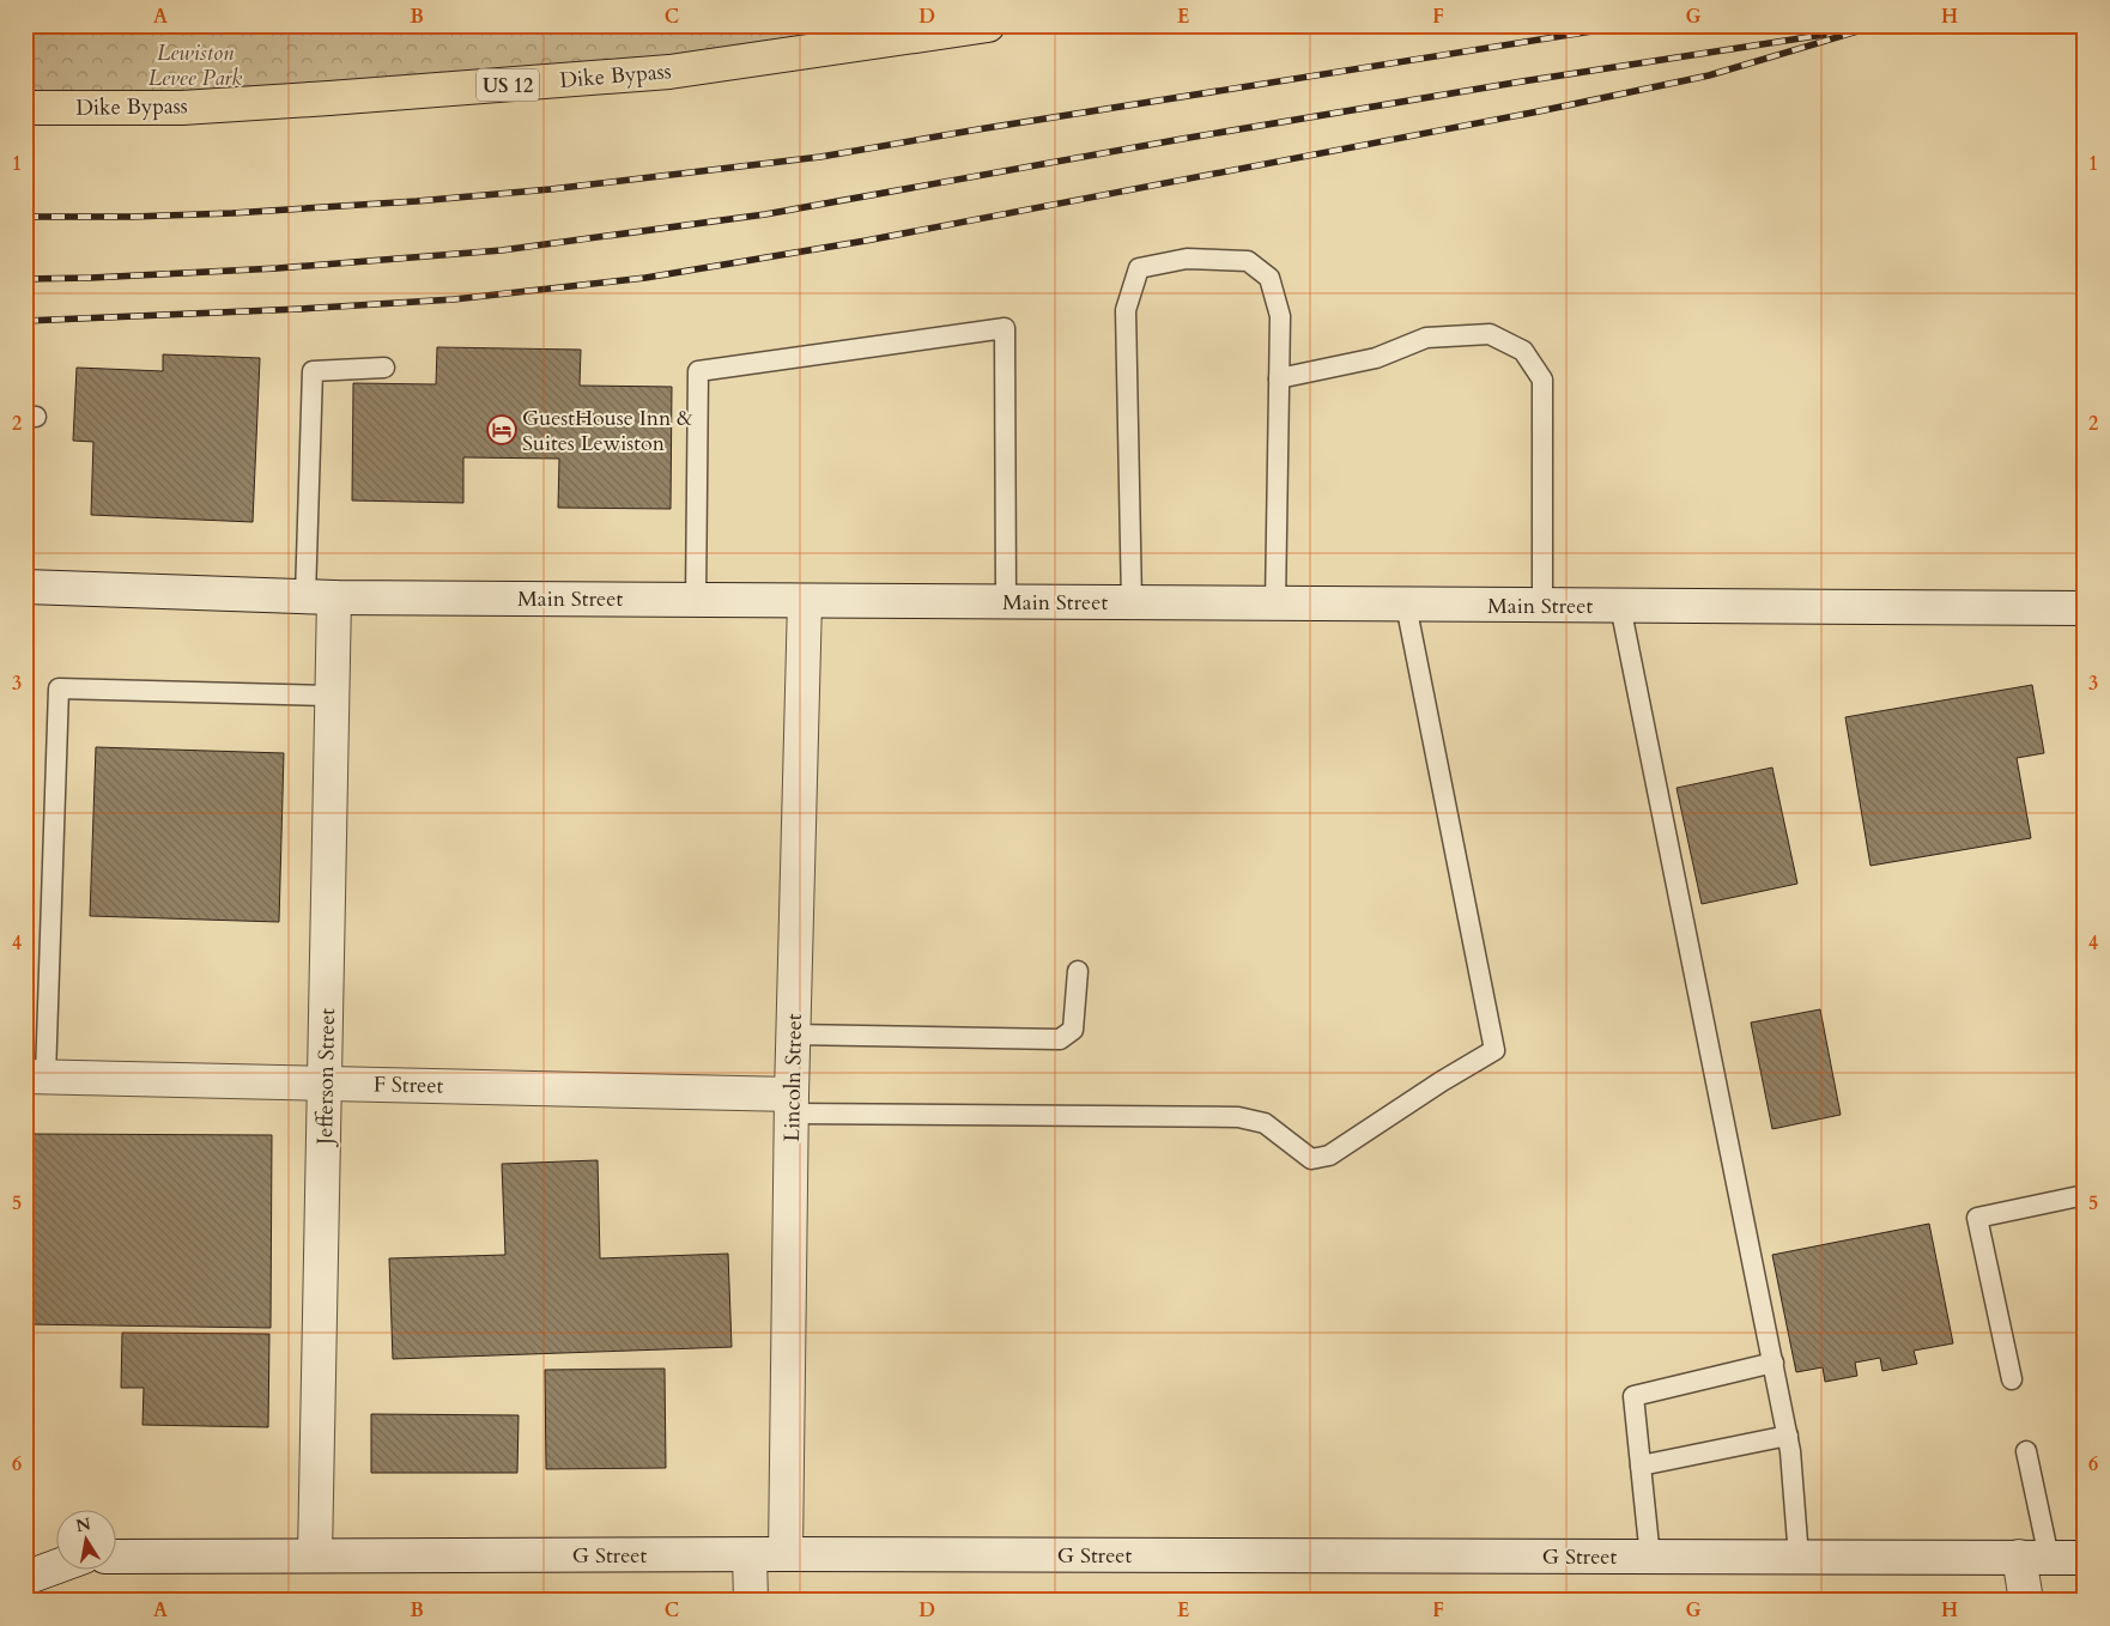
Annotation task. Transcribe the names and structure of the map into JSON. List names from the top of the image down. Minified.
{"streets":{"highway":["Dike Bypass","US 12"],"street":["Main Street","Jefferson Street","Lincoln Street","F Street","G Street"]},"crossings":[["Main Street","Jefferson Street"],["Main Street","Lincoln Street"],["Jefferson Street","F Street"],["Jefferson Street","G Street"],["Lincoln Street","F Street"],["Lincoln Street","G Street"]],"parks":["Lewiston Levee Park"],"places":{"hotel":["GuestHouse Inn & Suites Lewiston"]},"north":"top","grid":{"columns":["A","B","C","D","E","F","G","H"],"rows":["1","2","3","4","5","6"]}}
